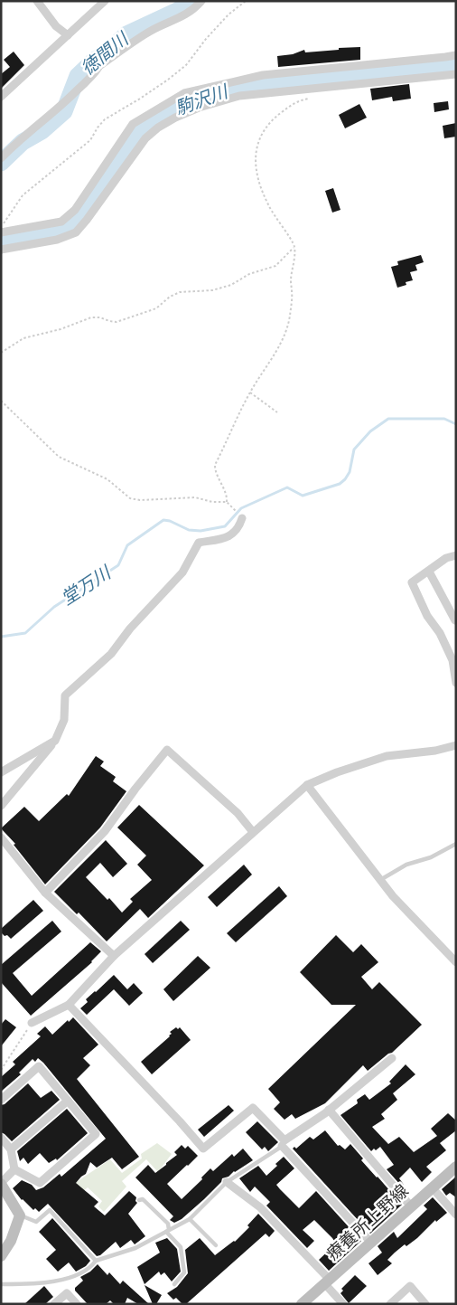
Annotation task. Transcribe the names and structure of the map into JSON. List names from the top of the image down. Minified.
{"streets":{"street":["療養所上野線"]},"water":["徳間川","駒沢川","堂万川"]}
